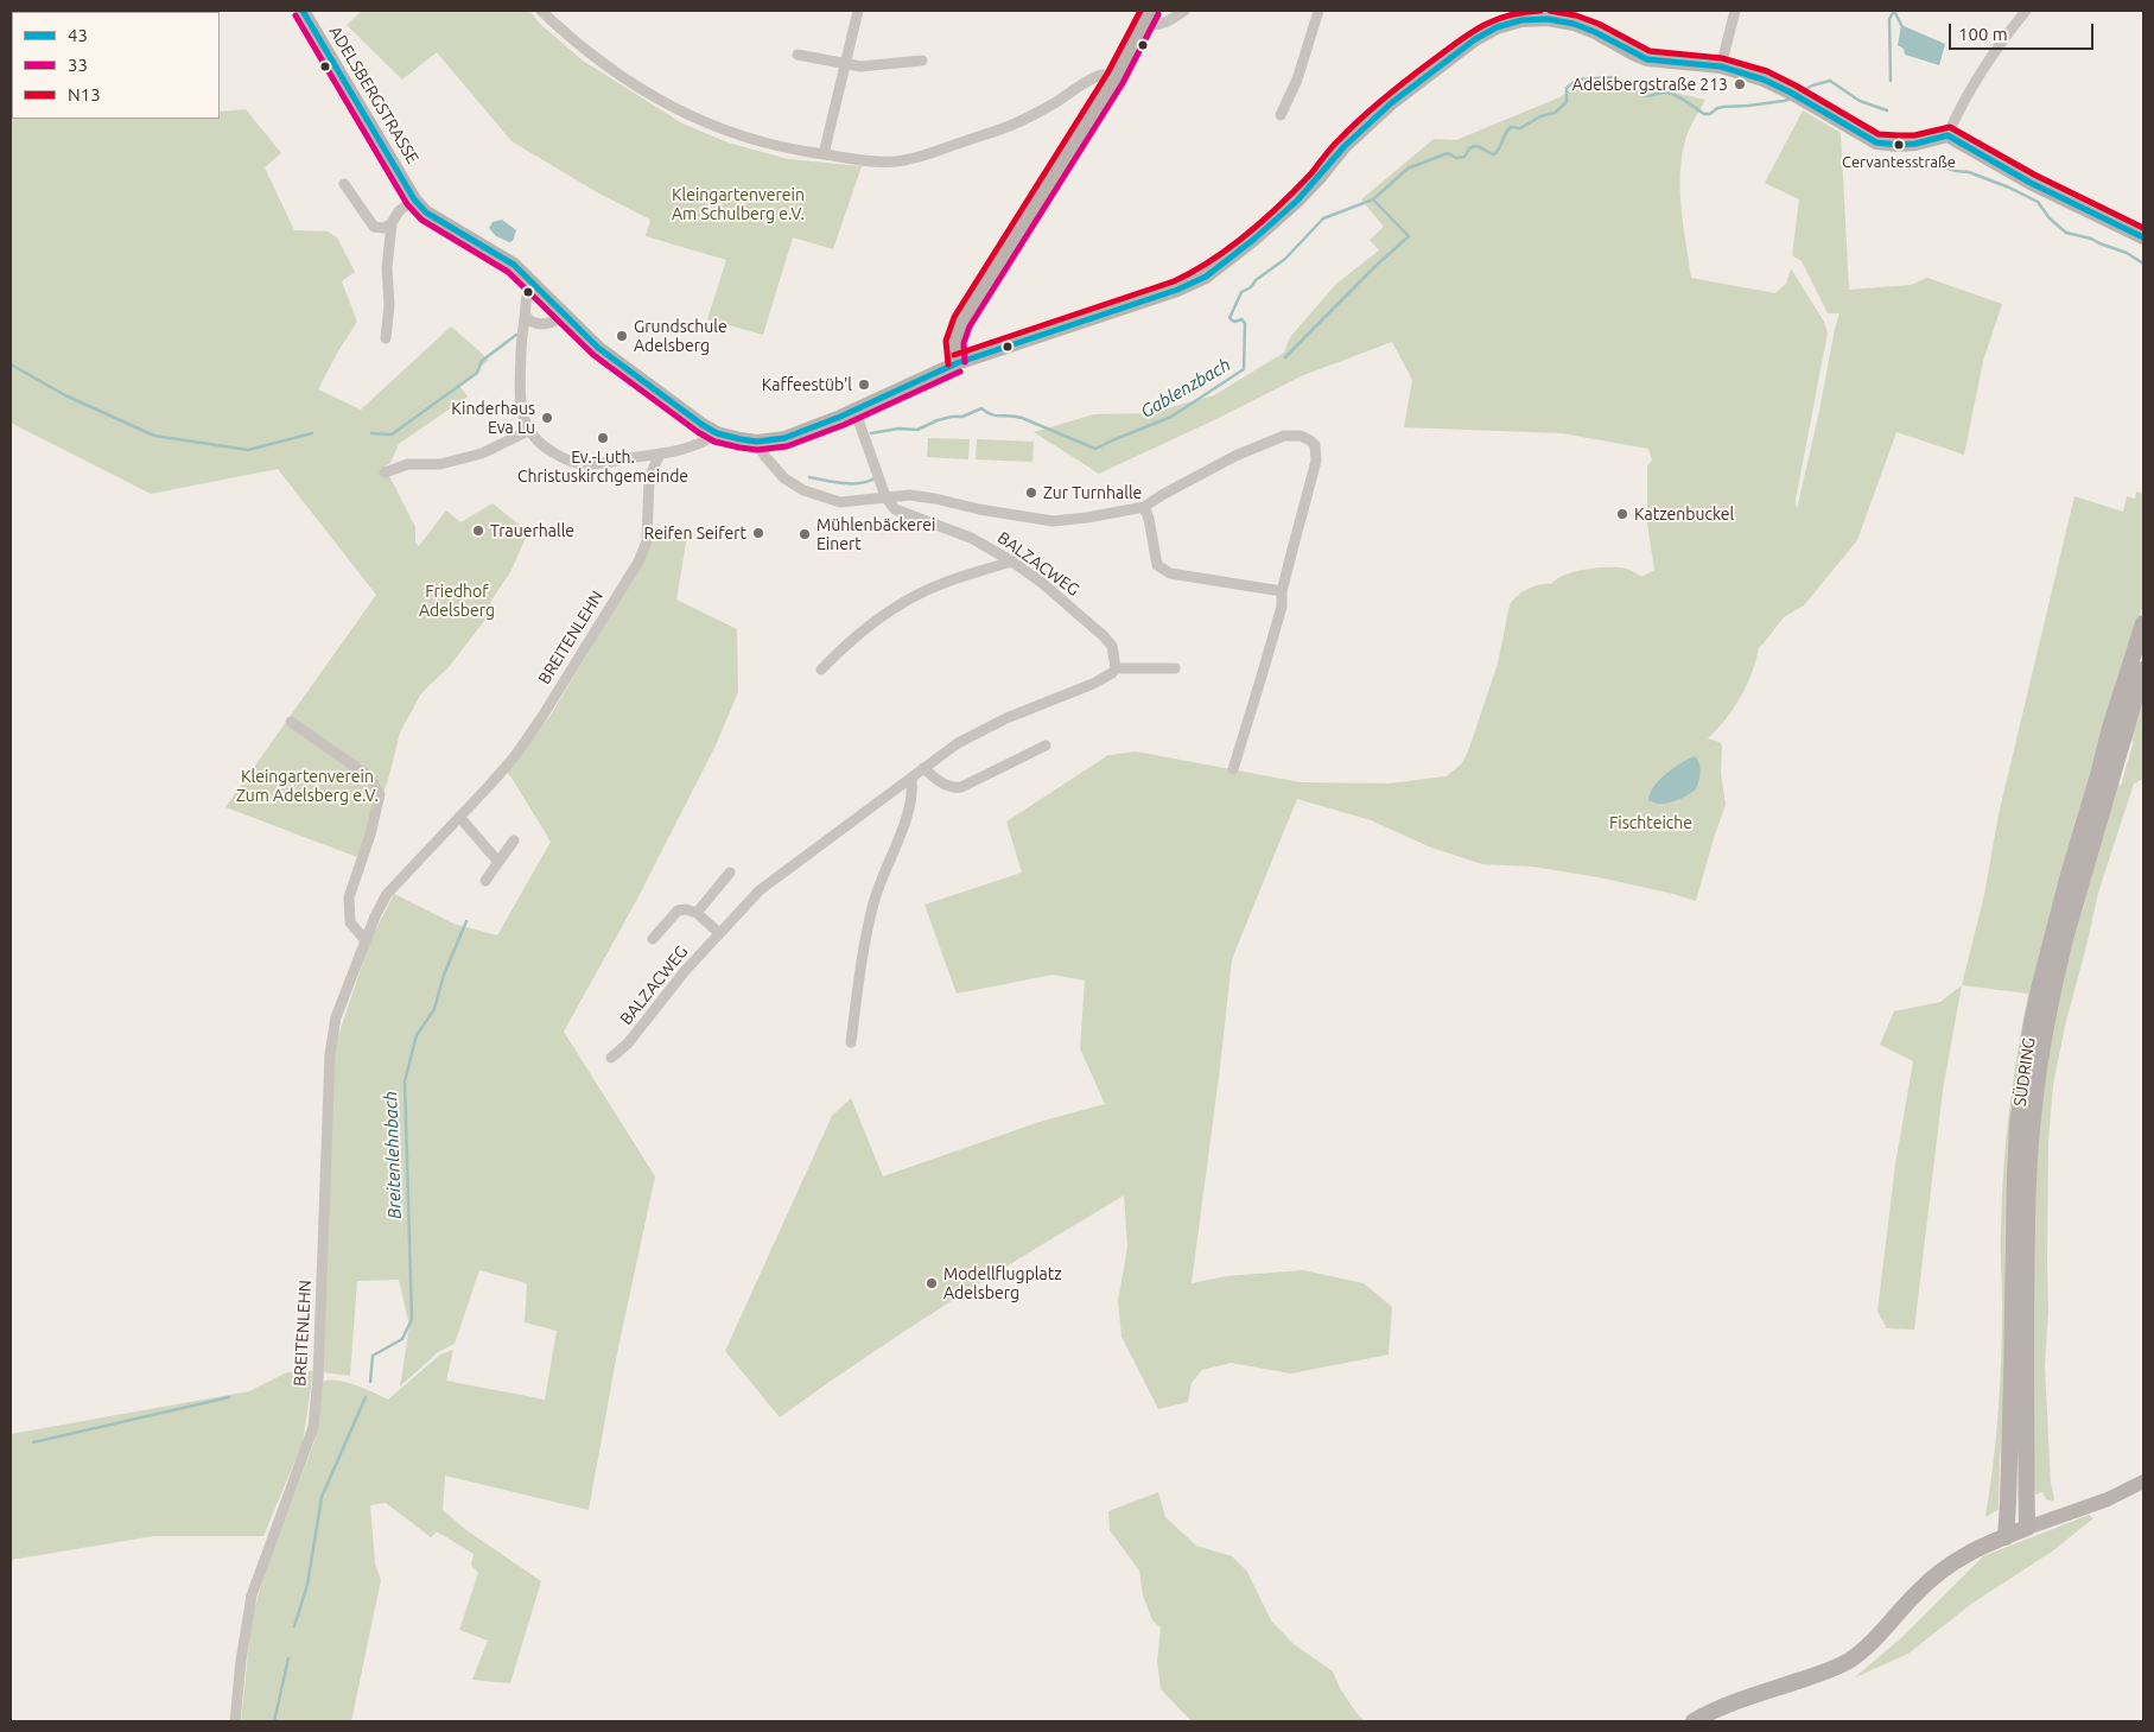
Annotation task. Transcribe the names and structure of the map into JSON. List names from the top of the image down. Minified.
{"streets":{"main road":["SÜDRING"],"street":["ADELSBERGSTRASSE","BALZACWEG","BREITENLEHN"]},"water":["Gablenzbach","Breitenlehnbach"],"parks":["Kleingartenverein Am Schulberg e.V.","Friedhof Adelsberg","Kleingartenverein Zum Adelsberg e.V.","Fischteiche"],"places":["Adelsbergstraße 213","Cervantesstraße","Grundschule Adelsberg","Kaffeestüb'l","Kinderhaus Eva Lu","Ev.-Luth. Christuskirchgemeinde","Zur Turnhalle","Katzenbuckel","Trauerhalle","Reifen Seifert","Mühlenbäckerei Einert","Modellflugplatz Adelsberg"],"lines":["transit line 43","transit line N13","transit line 33"],"legend":["43","33","N13"],"scale_bar":"100 m"}
